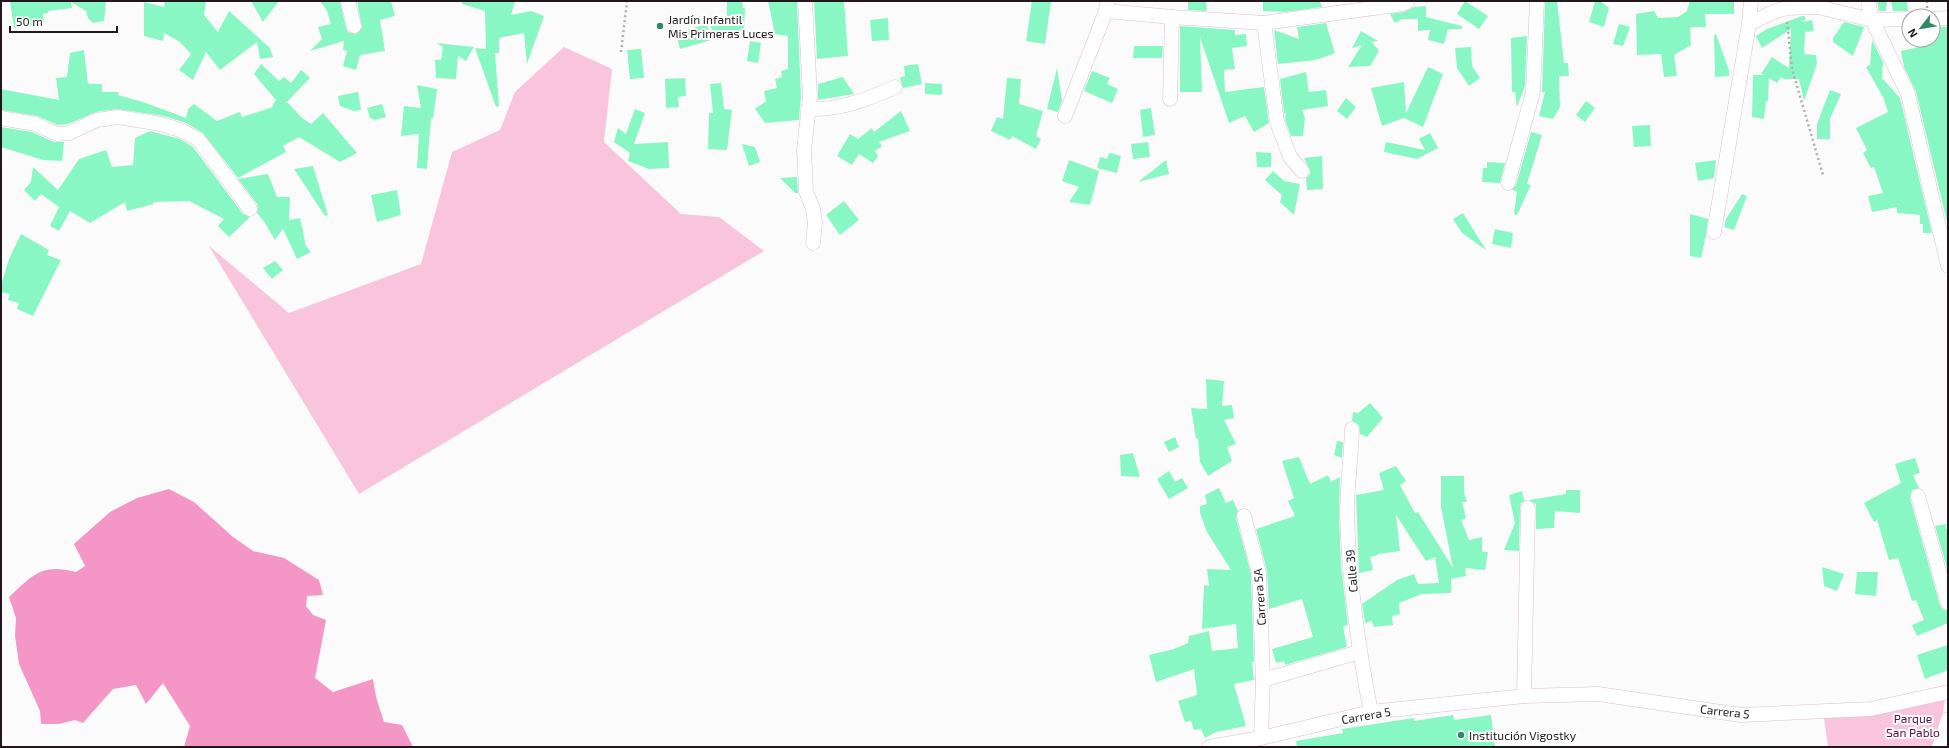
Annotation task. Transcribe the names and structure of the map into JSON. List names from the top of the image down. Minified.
{"streets":{"street":["Calle 39","Carrera 5A","Carrera 5"]},"crossings":[["Calle 39","Carrera 5"],["Carrera 5A","Carrera 5"]],"parks":["Parque San Pablo"],"places":["Jardín Infantil Mis Primeras Luces","Institución Vigostky"],"scale_bar":"50 m","north":"bottom left"}
